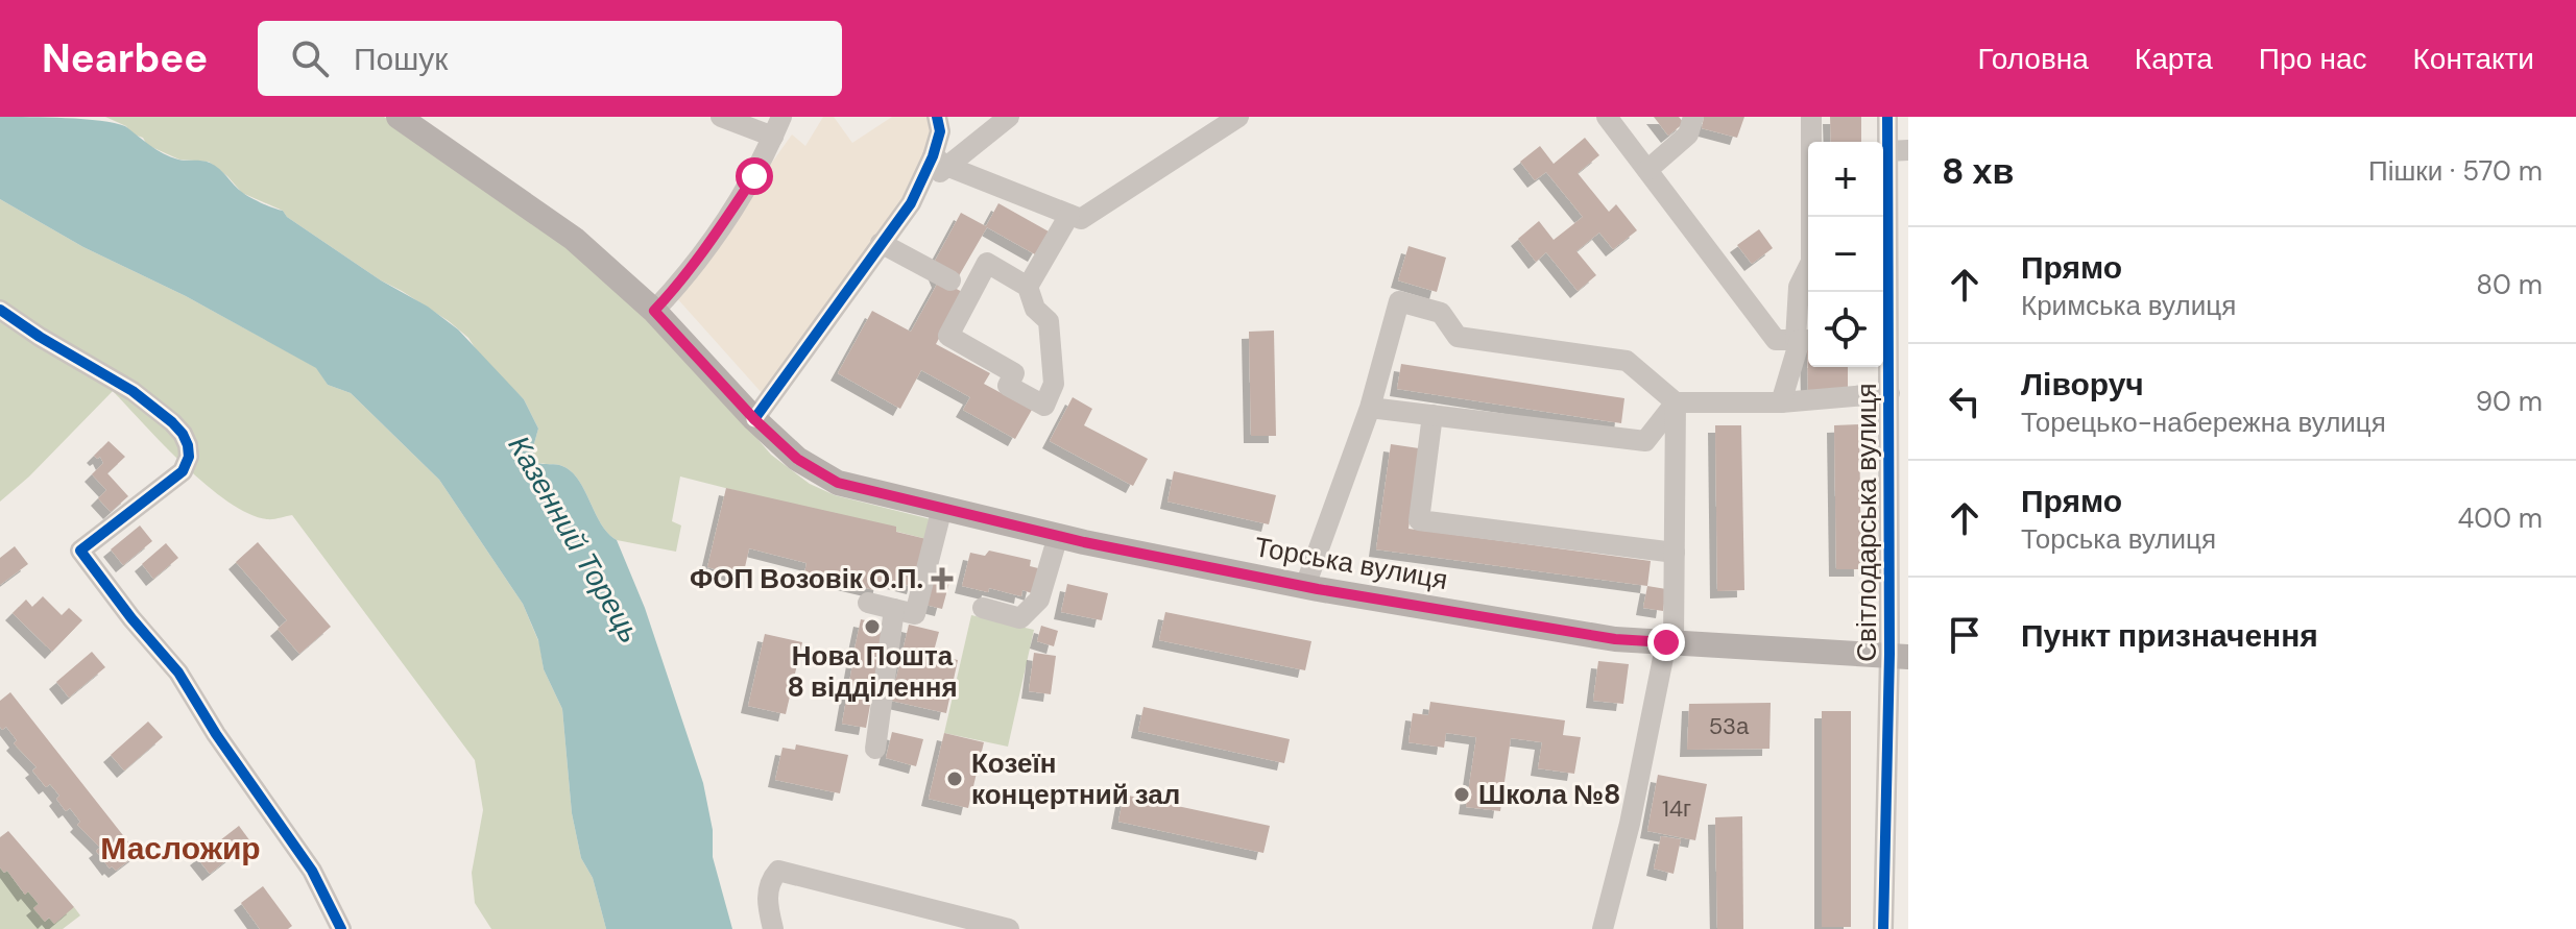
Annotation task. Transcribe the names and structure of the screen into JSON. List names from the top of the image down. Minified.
{"streets":{"main road":["Торська вулиця"],"street":["Світлодарська вулиця"]},"crossings":[["Світлодарська вулиця","Торська вулиця"]],"districts":["Масложир"],"water":["Казенний Торець"],"places":{"health":["ФОП Возовік О.П."],"other":["Нова Пошта 8 відділення","Козеїн концертний зал","Школа №8"]},"house_numbers":["53а","14г"],"page":{"header":"Nearbee","search":"Пошук","nav":["Головна","Карта","Про нас","Контакти"],"heading":["8 хв","Пішки · 570 m"],"map_buttons":["+","−"],"list":[["Прямо","Кримська вулиця","80 m"],["Ліворуч","Торецько-набережна вулиця","90 m"],["Прямо","Торська вулиця","400 m"],"Пункт призначення"]}}
